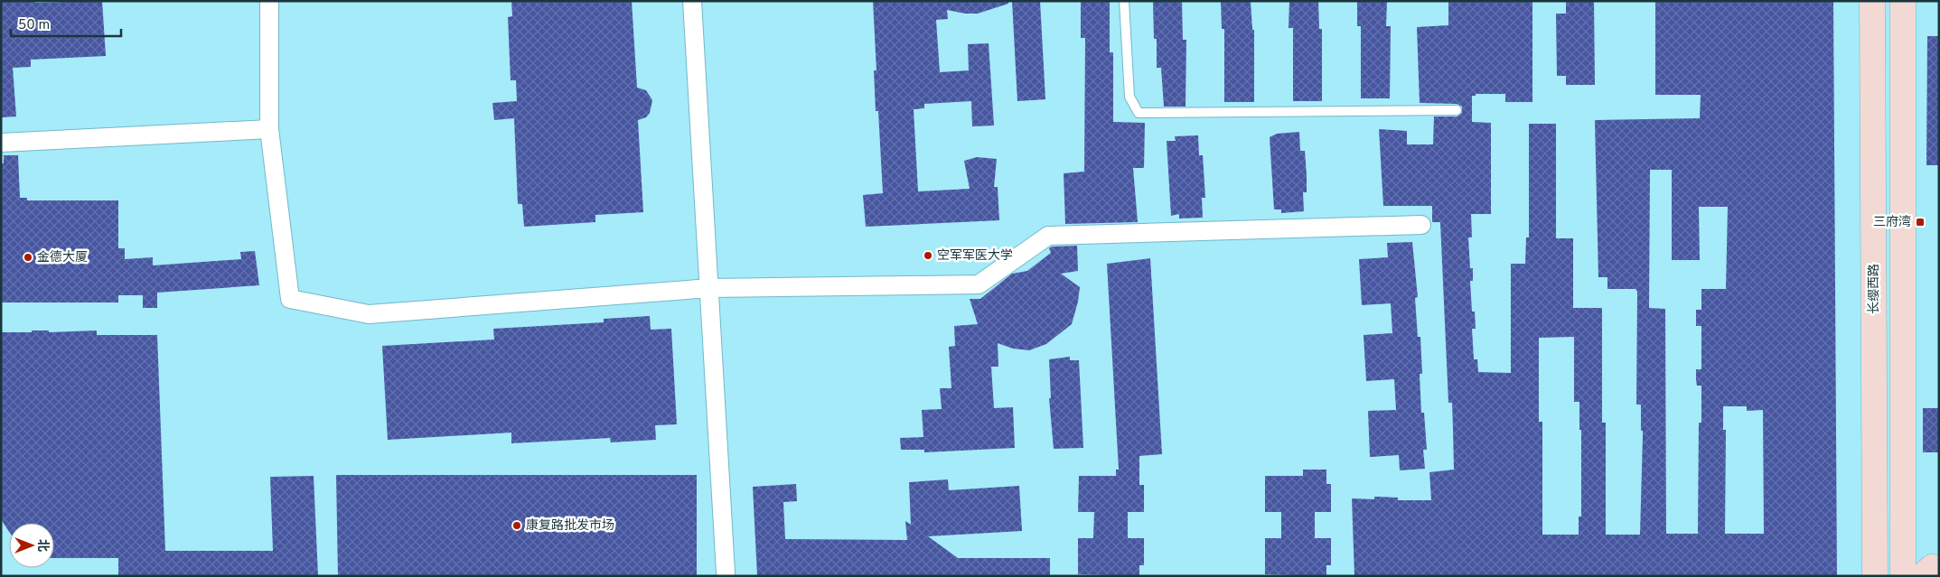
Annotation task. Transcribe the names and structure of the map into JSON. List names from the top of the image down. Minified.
{"streets":{"main road":["长缨西路"]},"places":{"transit":["三府湾"],"other":["空军军医大学","金德大厦","康复路批发市场"]},"scale_bar":"50 m","north":"right"}
